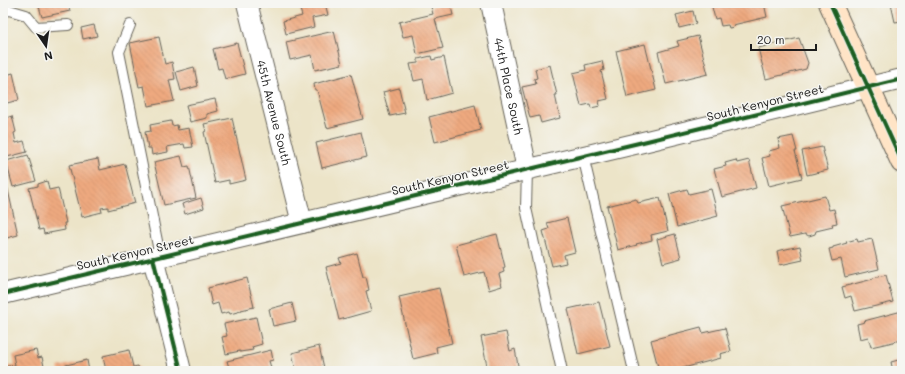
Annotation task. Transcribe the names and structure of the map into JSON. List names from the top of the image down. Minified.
{"streets":{"street":["44th Place South","South Kenyon Street","45th Avenue South"]},"crossings":[["44th Place South","South Kenyon Street"],["South Kenyon Street","45th Avenue South"]],"scale_bar":"20 m","north":"bottom"}
